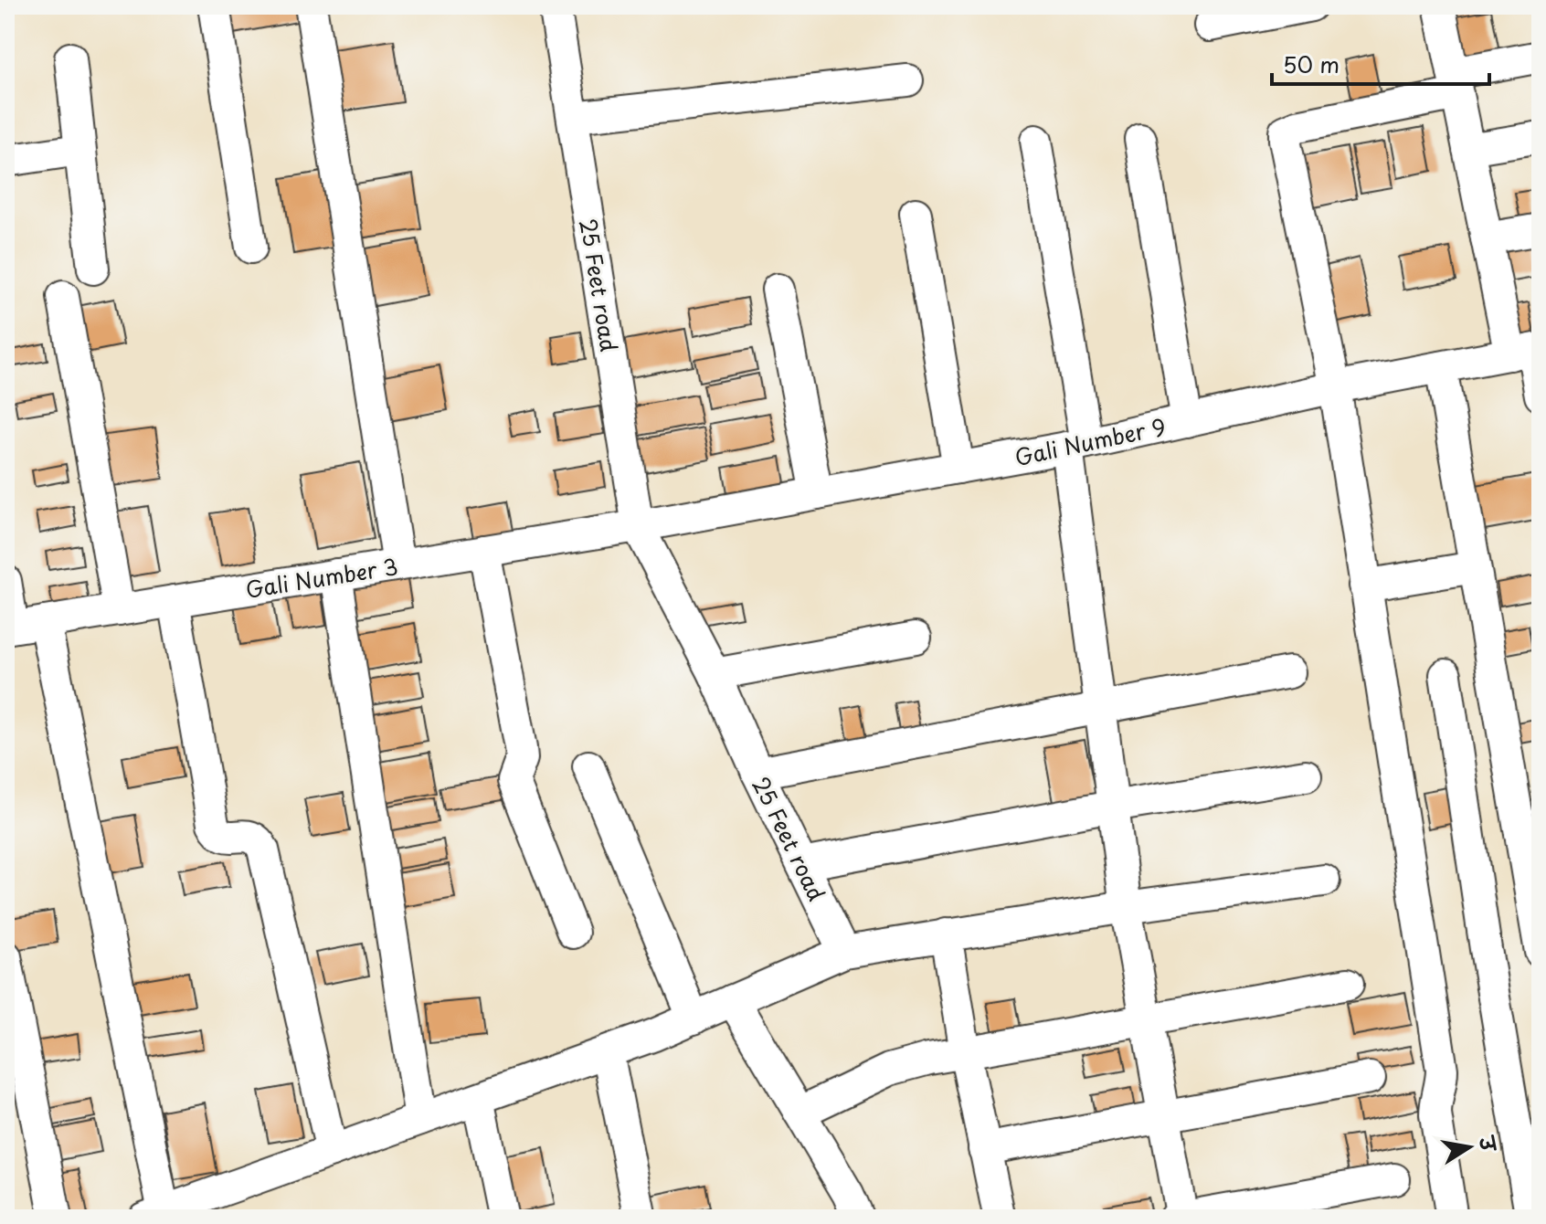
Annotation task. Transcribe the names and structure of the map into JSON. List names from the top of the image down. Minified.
{"streets":{"street":["25 Feet road","Gali Number 9","Gali Number 3"]},"crossings":[["25 Feet road","Gali Number 9"],["25 Feet road","Gali Number 3"],["Gali Number 9","Gali Number 3"]],"scale_bar":"50 m","north":"right"}
